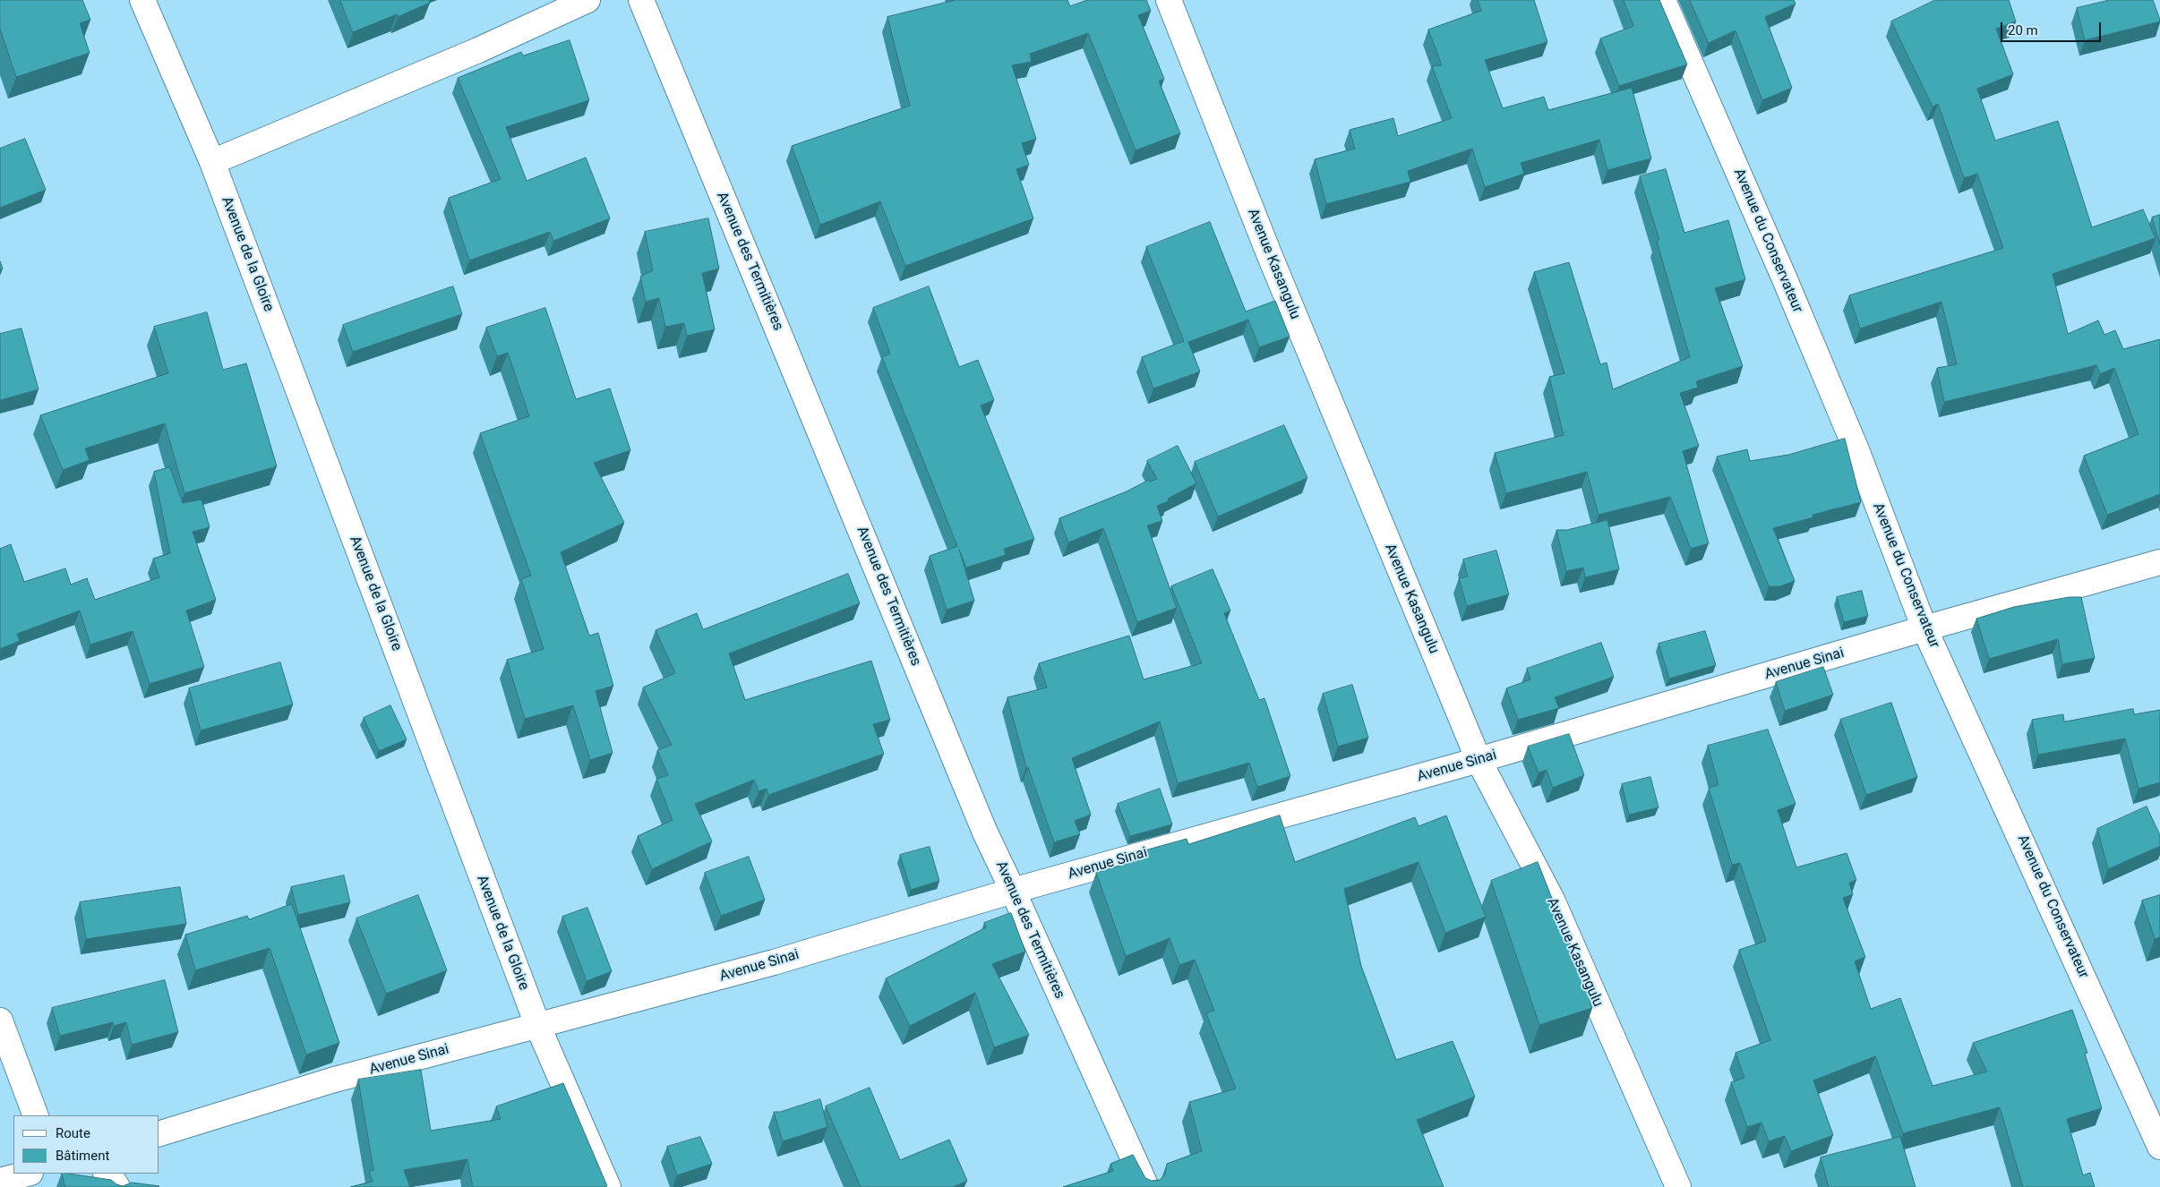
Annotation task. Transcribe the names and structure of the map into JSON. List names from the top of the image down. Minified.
{"streets":{"street":["Avenue du Conservateur","Avenue de la Gloire","Avenue des Termitières","Avenue Kasangulu","Avenue Sinai"]},"crossings":[["Avenue du Conservateur","Avenue Sinai"],["Avenue de la Gloire","Avenue Sinai"],["Avenue des Termitières","Avenue Sinai"],["Avenue Kasangulu","Avenue Sinai"]],"legend":["Route","Bâtiment"],"scale_bar":"20 m"}
